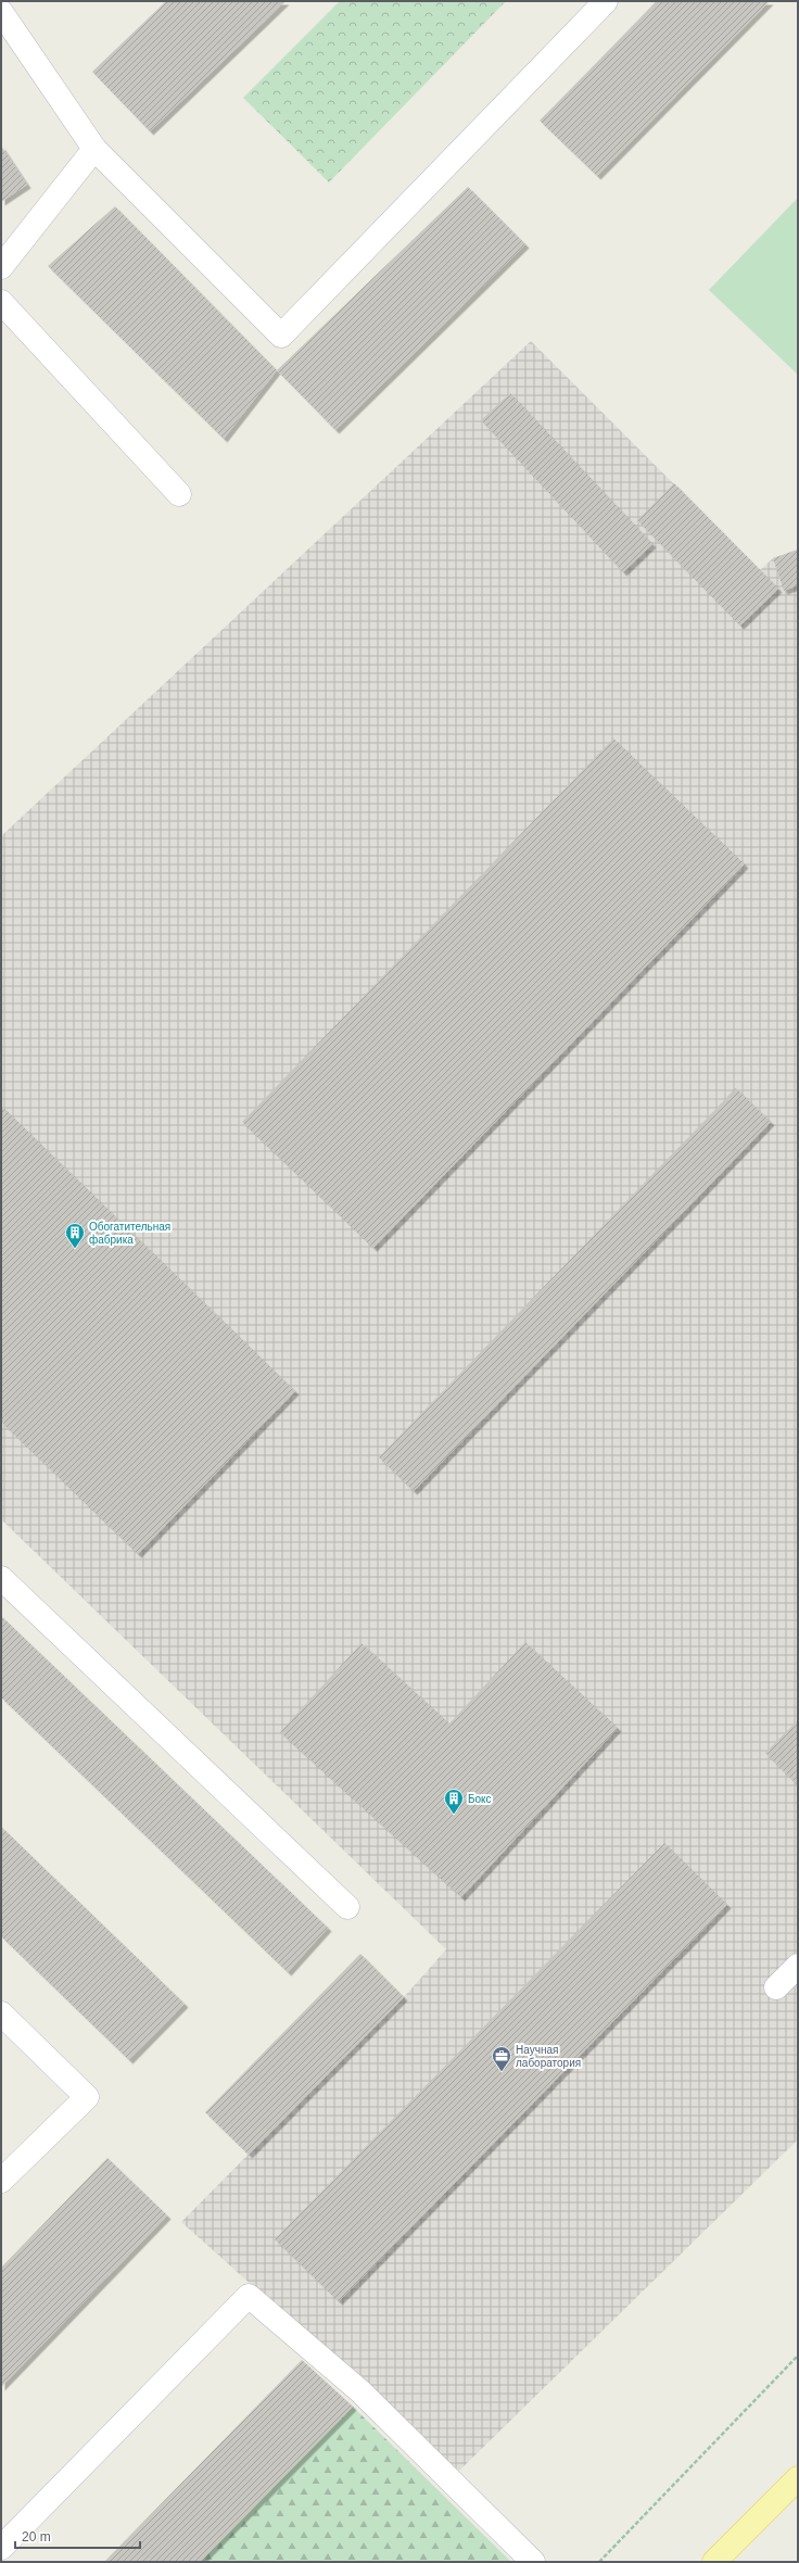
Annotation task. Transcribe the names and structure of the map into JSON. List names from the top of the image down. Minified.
{"places":{"building":["Обогатительная фабрика","Бокс"],"office":["Научная лаборатория"]},"scale_bar":"20 m"}
